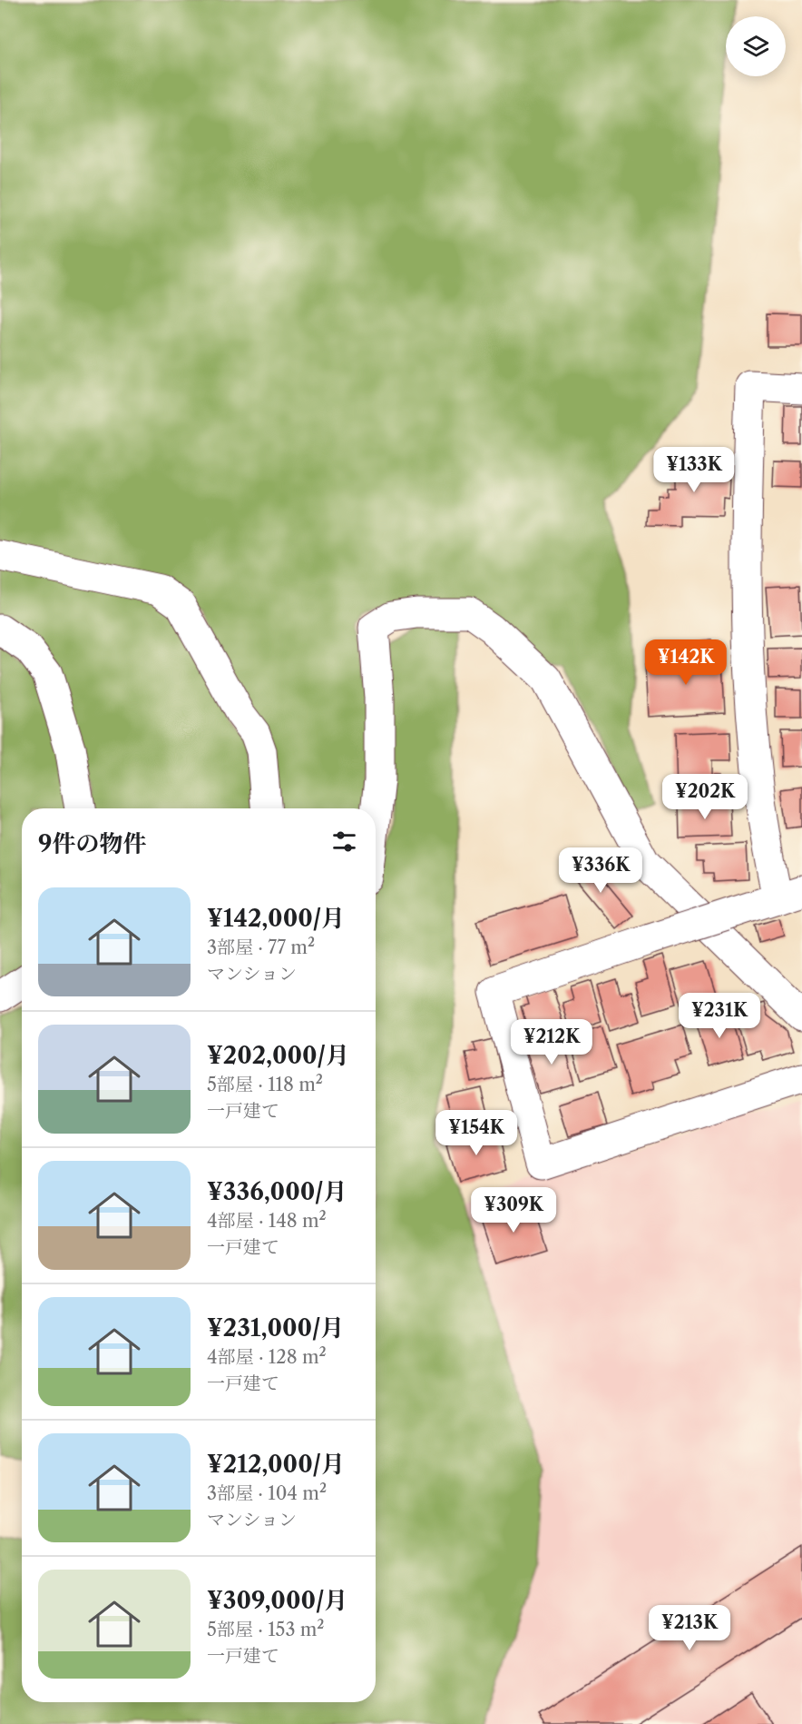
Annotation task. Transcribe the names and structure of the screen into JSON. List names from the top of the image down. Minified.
{"page":{"price":["¥133K","¥142K","¥202K","¥336K","¥231K","¥212K","¥154K","¥309K","¥213K"],"heading":"9件の物件","list":[{"name":"¥142,000/月","note":"3部屋 · 77 m² · マンション"},{"name":"¥202,000/月","note":"5部屋 · 118 m² · 一戸建て"},{"name":"¥336,000/月","note":"4部屋 · 148 m² · 一戸建て"},{"name":"¥231,000/月","note":"4部屋 · 128 m² · 一戸建て"},{"name":"¥212,000/月","note":"3部屋 · 104 m² · マンション"},{"name":"¥309,000/月","note":"5部屋 · 153 m² · 一戸建て"}]}}
